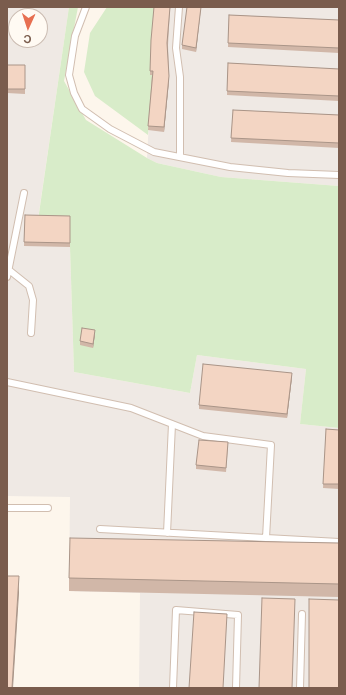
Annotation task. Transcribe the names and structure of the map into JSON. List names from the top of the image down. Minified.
{"north":"bottom"}
